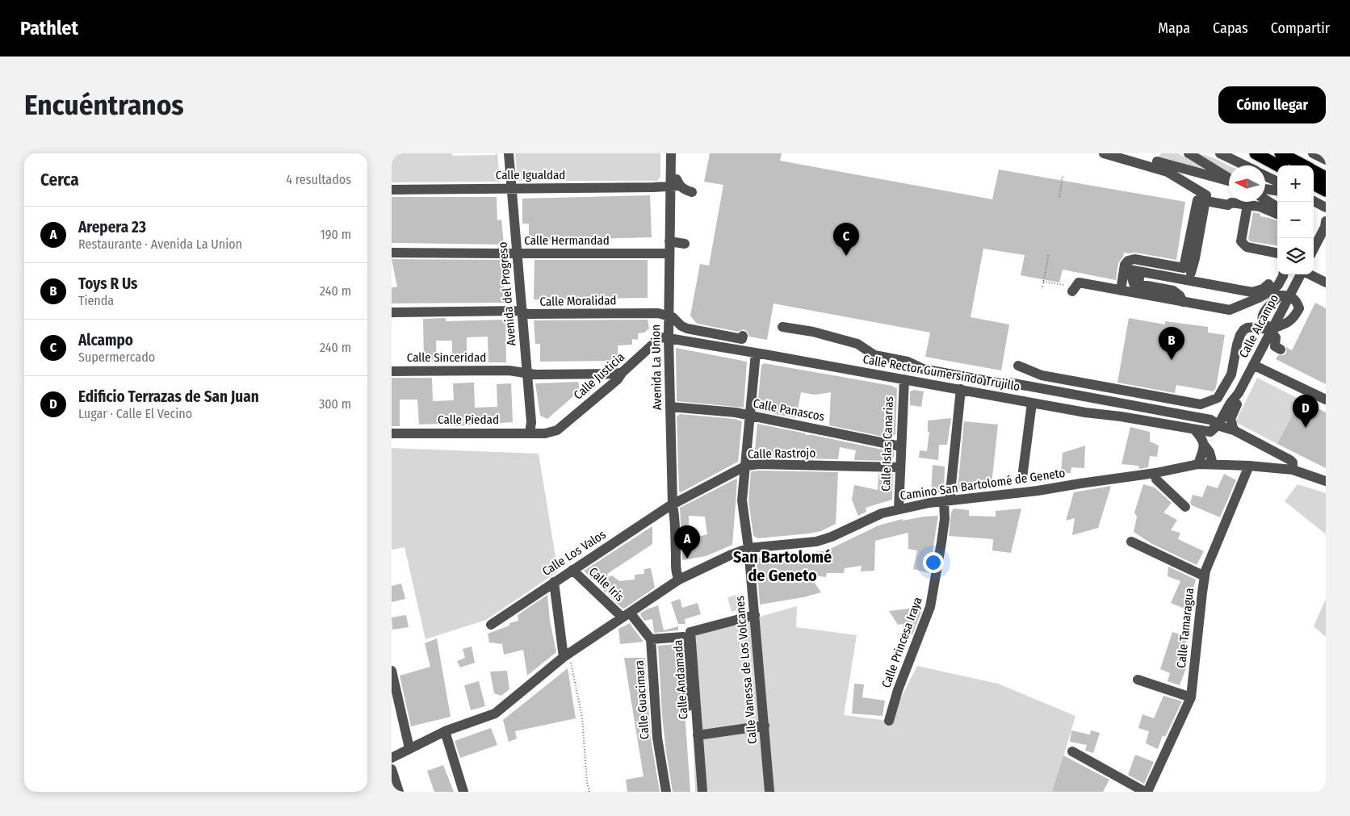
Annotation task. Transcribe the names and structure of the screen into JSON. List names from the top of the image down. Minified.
{"streets":{"street":["Calle Igualdad","Calle Hermandad","Avenida del Progreso","Calle Moralidad","Calle Alcampo","Calle Sinceridad","Avenida La Union","Calle Rector Gumersindo Trujillo","Calle Justicia","Calle Panascos","Calle Piedad","Calle Islas Canarias","Calle Rastrojo","Camino San Bartolomé de Geneto","Calle Los Valos","Calle Iris","Calle Tamaragua","Calle Princesa Iraya","Calle Vanessa de Los Volcanes","Calle Andamada","Calle Guacimara"]},"crossings":[["Calle Igualdad","Avenida del Progreso"],["Calle Igualdad","Avenida La Union"],["Calle Hermandad","Avenida del Progreso"],["Calle Hermandad","Avenida La Union"],["Avenida del Progreso","Calle Moralidad"],["Avenida del Progreso","Calle Sinceridad"],["Avenida del Progreso","Calle Piedad"],["Calle Moralidad","Avenida La Union"],["Calle Alcampo","Calle Rector Gumersindo Trujillo"],["Calle Sinceridad","Calle Justicia"],["Avenida La Union","Calle Rector Gumersindo Trujillo"],["Avenida La Union","Calle Justicia"],["Avenida La Union","Calle Panascos"],["Avenida La Union","Calle Rastrojo"],["Avenida La Union","Camino San Bartolomé de Geneto"],["Avenida La Union","Calle Los Valos"],["Calle Rector Gumersindo Trujillo","Calle Justicia"],["Calle Rector Gumersindo Trujillo","Calle Islas Canarias"],["Calle Rector Gumersindo Trujillo","Calle Princesa Iraya"],["Calle Rector Gumersindo Trujillo","Calle Vanessa de Los Volcanes"],["Calle Justicia","Calle Piedad"],["Calle Panascos","Calle Islas Canarias"],["Calle Panascos","Calle Vanessa de Los Volcanes"],["Calle Islas Canarias","Calle Rastrojo"],["Calle Islas Canarias","Camino San Bartolomé de Geneto"],["Calle Rastrojo","Calle Los Valos"],["Calle Rastrojo","Calle Vanessa de Los Volcanes"],["Camino San Bartolomé de Geneto","Calle Iris"],["Camino San Bartolomé de Geneto","Calle Tamaragua"],["Camino San Bartolomé de Geneto","Calle Princesa Iraya"],["Camino San Bartolomé de Geneto","Calle Vanessa de Los Volcanes"],["Calle Los Valos","Calle Iris"],["Calle Vanessa de Los Volcanes","Calle Andamada"]],"districts":["San Bartolomé de Geneto"],"north":"left","page":{"header":"Pathlet","nav":["Mapa","Capas","Compartir"],"buttons":"Cómo llegar","title":"Encuéntranos","heading":["Cerca","4 resultados"],"map_buttons":["+","−"],"list":[{"mark":"A","name":"Arepera 23","note":"Restaurante · Avenida La Union","value":"190 m"},{"mark":"B","name":"Toys R Us","note":"Tienda","value":"240 m"},{"mark":"C","name":"Alcampo","note":"Supermercado","value":"240 m"},{"mark":"D","name":"Edificio Terrazas de San Juan","note":"Lugar · Calle El Vecino","value":"300 m"}],"pins":["C","B","D","A"]}}
